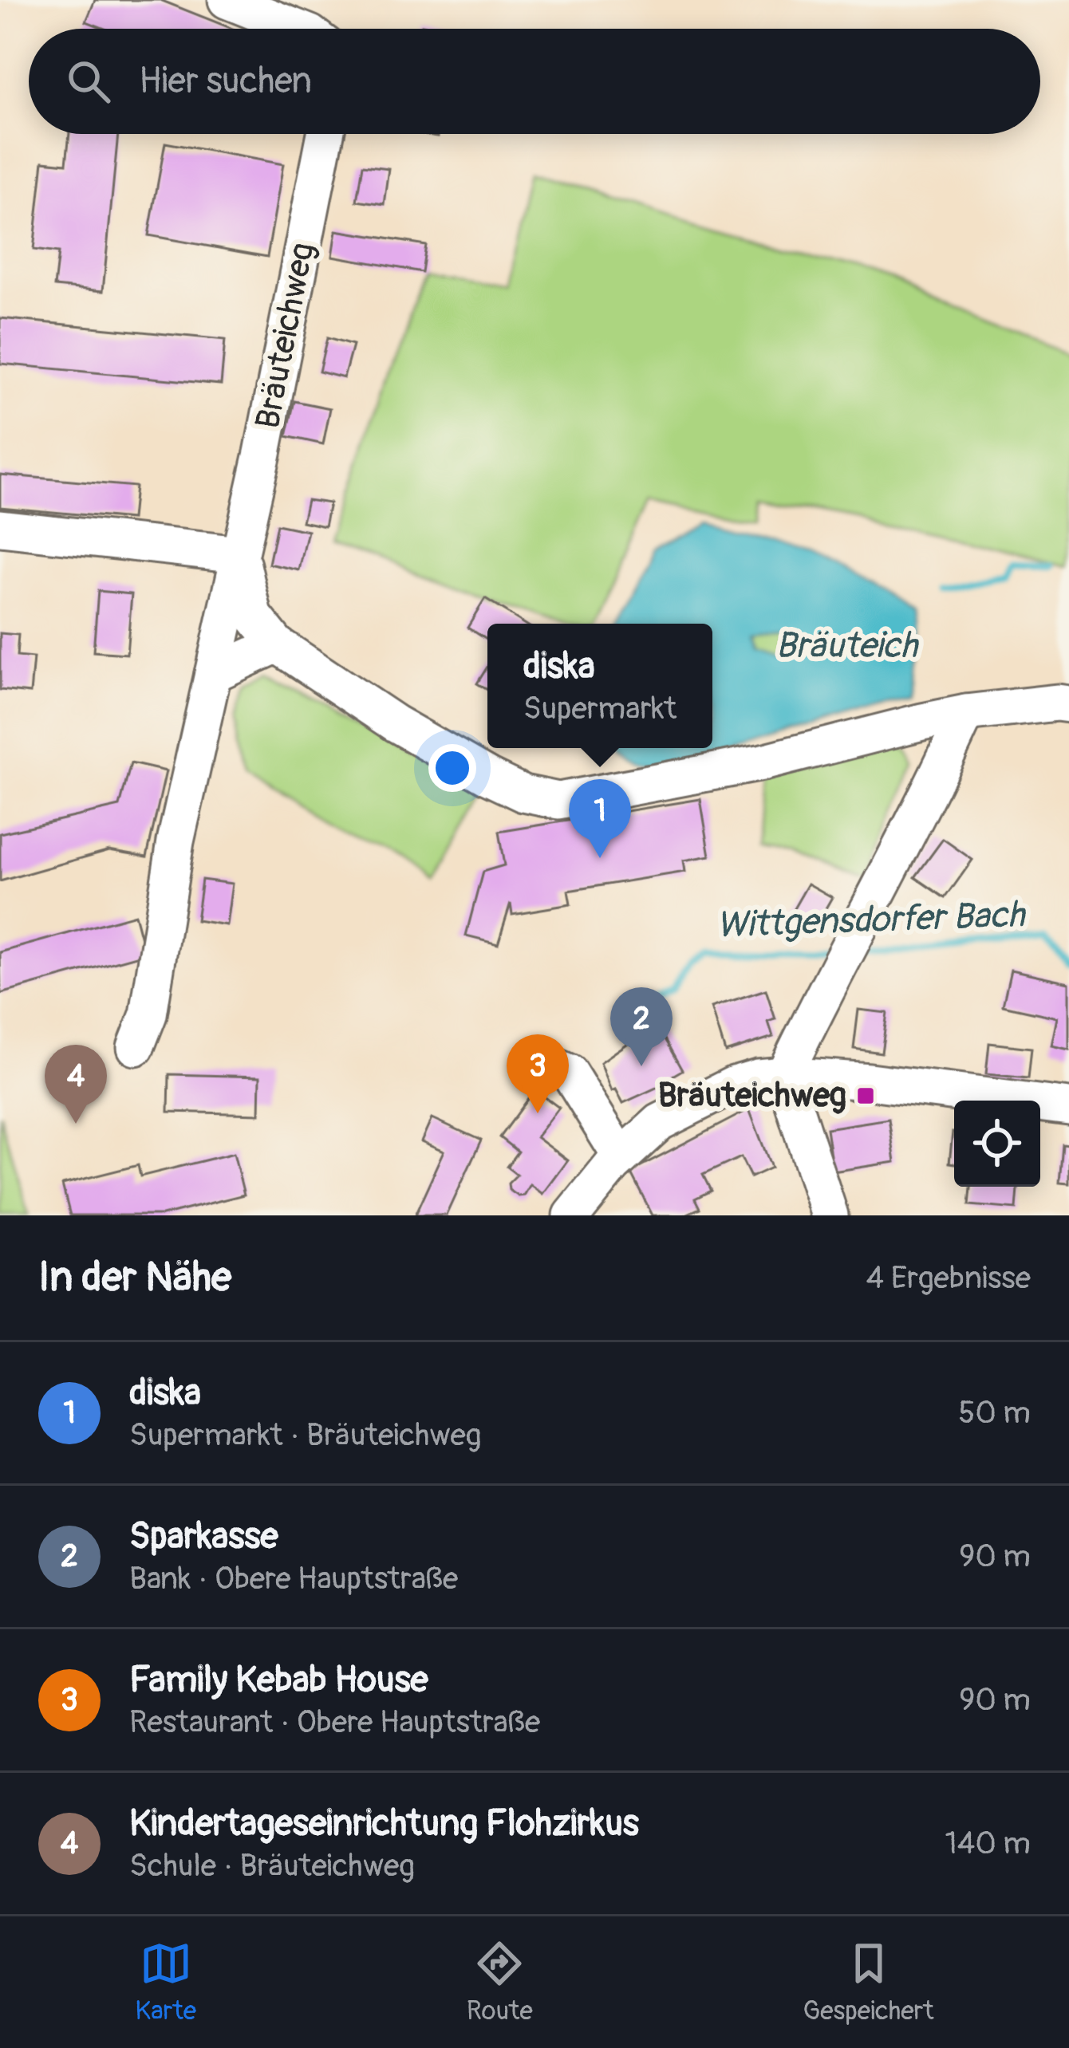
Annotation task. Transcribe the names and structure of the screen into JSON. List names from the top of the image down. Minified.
{"streets":{"street":["Bräuteichweg"]},"water":["Bräuteich","Wittgensdorfer Bach"],"places":{"transit":["Bräuteichweg"]},"page":{"search":"Hier suchen","popup":["diska","Supermarkt"],"pins":["1","2","3","4"],"heading":["In der Nähe","4 Ergebnisse"],"list":[{"mark":"1","name":"diska","note":"Supermarkt · Bräuteichweg","value":"50 m"},{"mark":"2","name":"Sparkasse","note":"Bank · Obere Hauptstraße","value":"90 m"},{"mark":"3","name":"Family Kebab House","note":"Restaurant · Obere Hauptstraße","value":"90 m"},{"mark":"4","name":"Kindertageseinrichtung Flohzirkus","note":"Schule · Bräuteichweg","value":"140 m"}],"nav":["Karte","Route","Gespeichert"]}}
